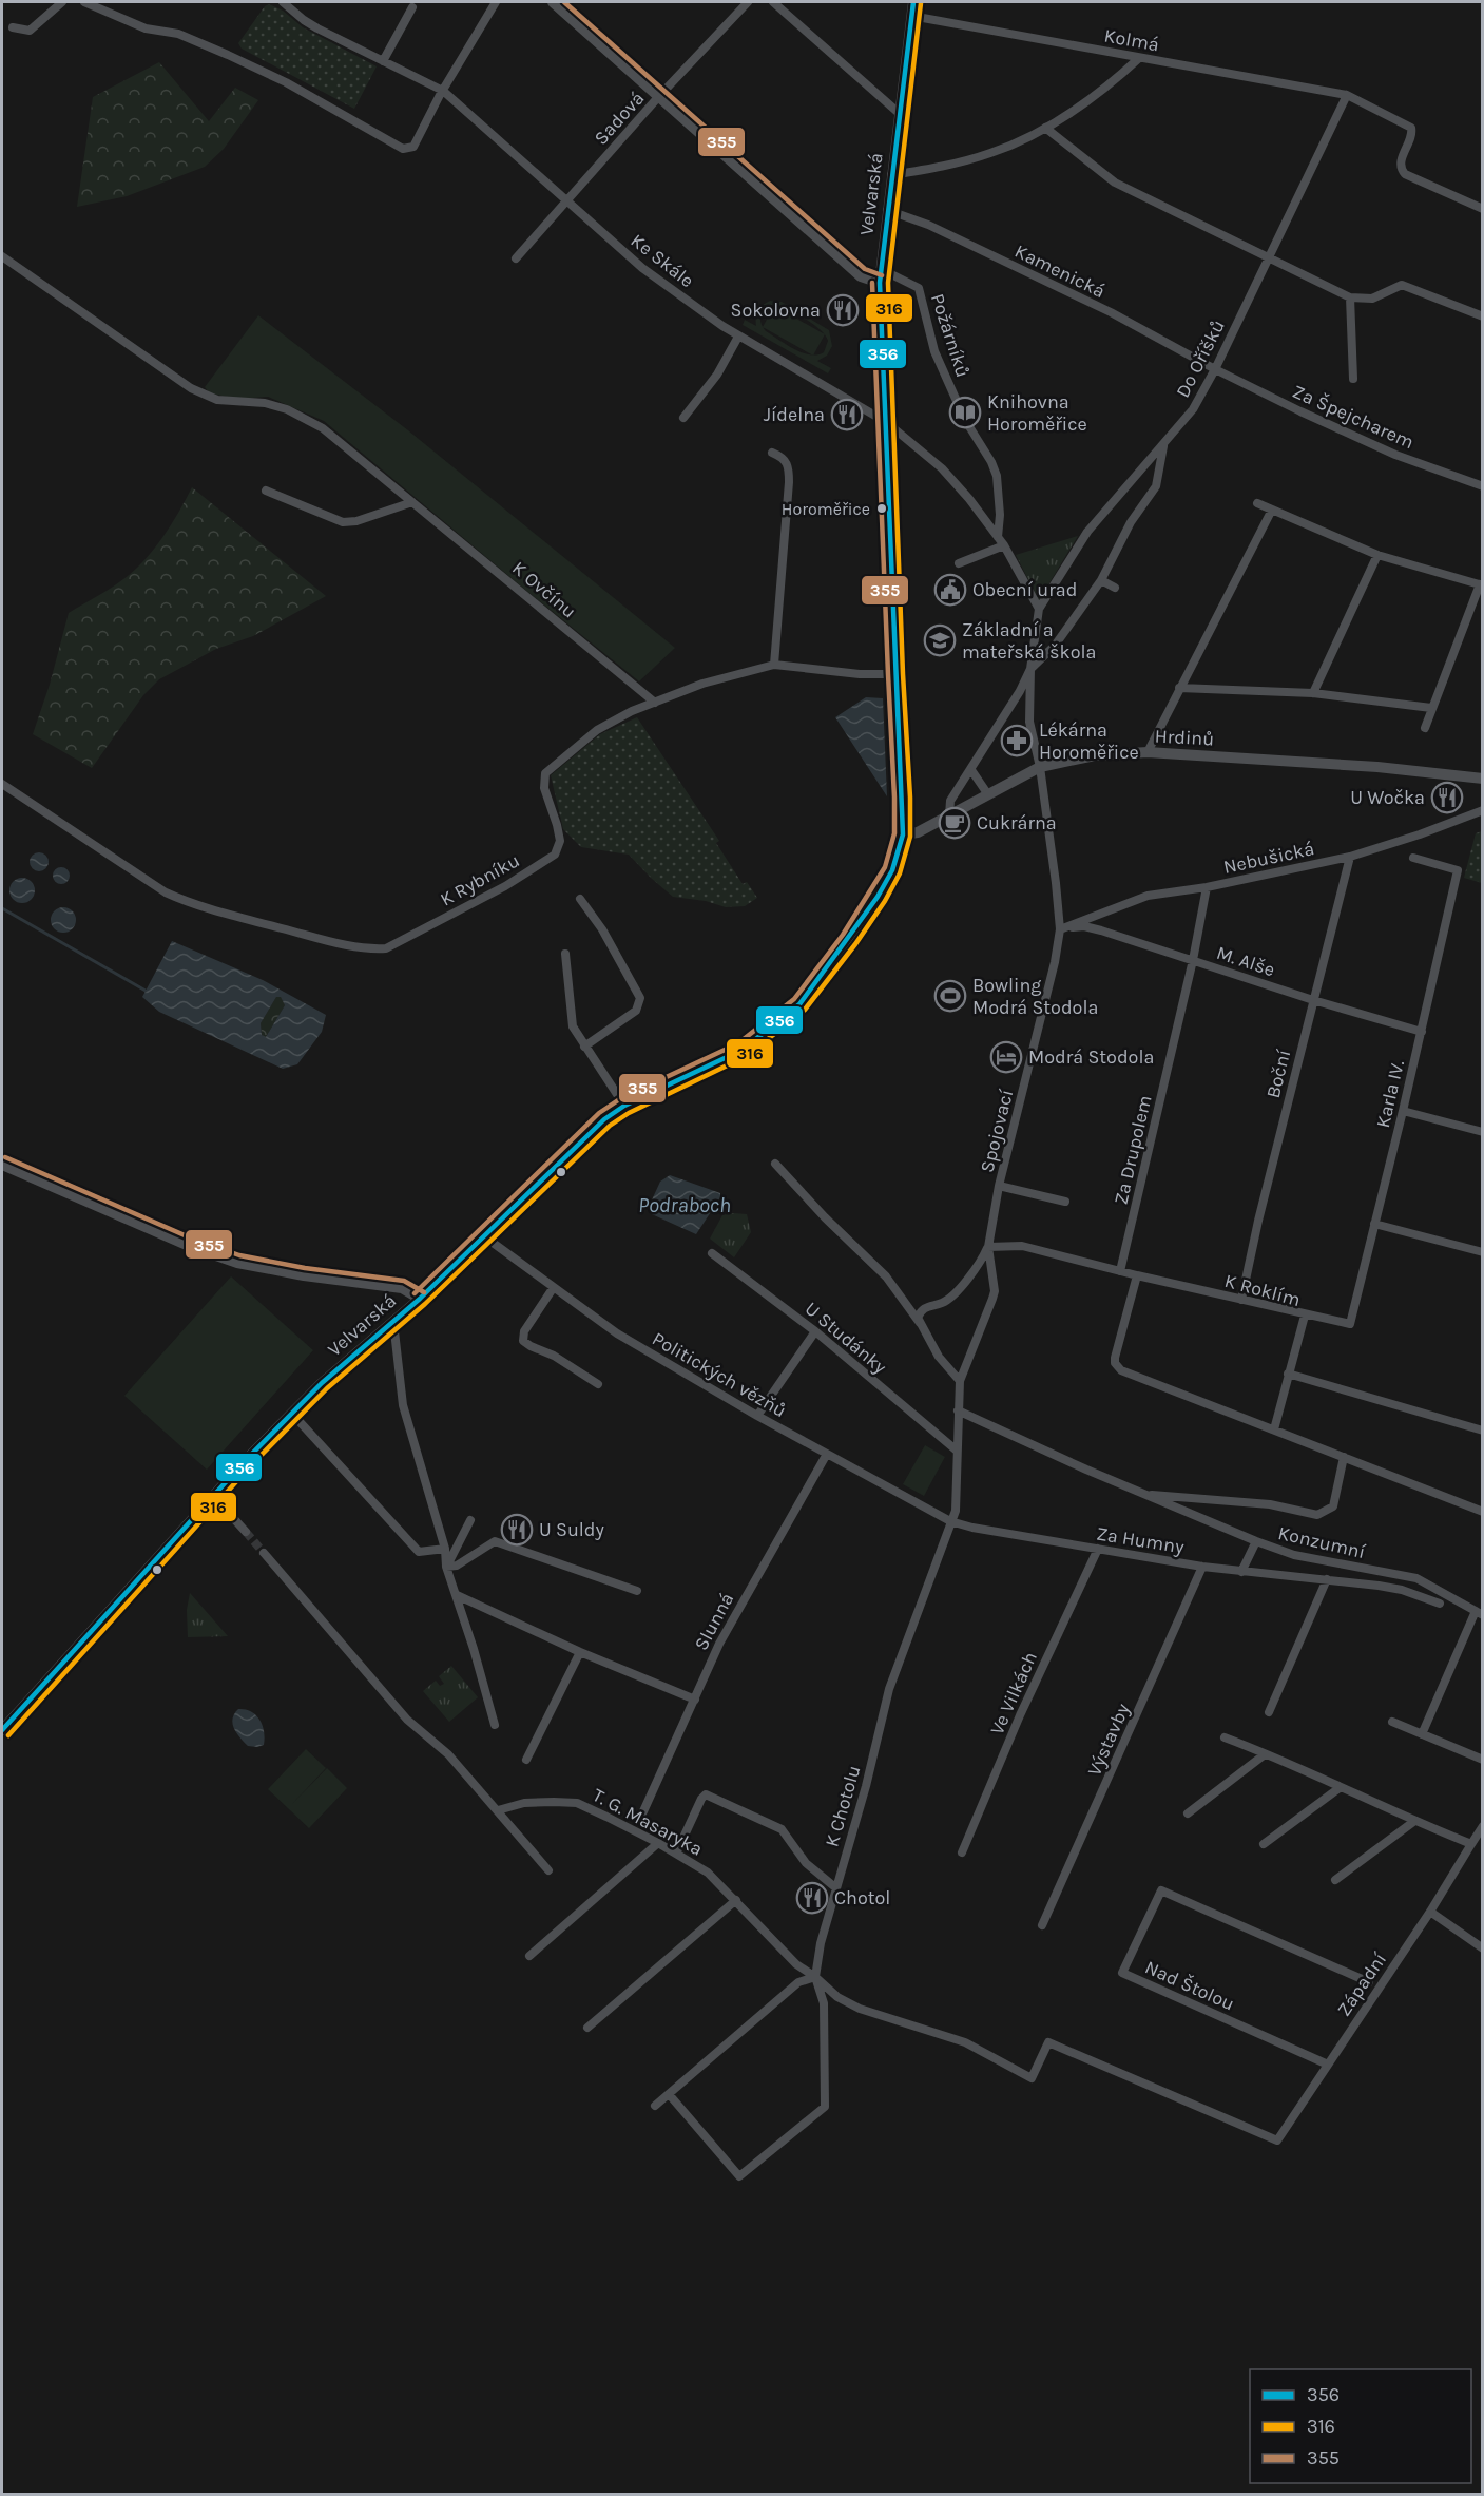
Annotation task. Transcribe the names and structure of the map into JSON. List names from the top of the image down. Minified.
{"streets":{"main road":["Velvarská"],"street":["Kolmá","Sadová","Ke Skále","Kamenická","Požárníků","Do Oříšků","Za Špejcharem","K Ovčínu","Hrdinů","Nebušická","K Rybníku","M. Alše","Boční","Karla IV.","Spojovací","Za Drupolem","K Roklím","U Studánky","Politických vězňů","Za Humny","Konzumní","Slunná","Ve Vilkách","Výstavby","K Chotolu","T. G. Masaryka","Západní","Nad Štolou"]},"crossings":[["Kolmá","Velvarská"],["Kolmá","Do Oříšků"],["Sadová","Ke Skále"],["Velvarská","Ke Skále"],["Velvarská","Kamenická"],["Velvarská","Požárníků"],["Velvarská","Hrdinů"],["Velvarská","K Rybníku"],["Velvarská","Politických vězňů"],["Ke Skále","Požárníků"],["Ke Skále","Do Oříšků"],["Kamenická","Do Oříšků"],["Kamenická","Za Špejcharem"],["Do Oříšků","Za Špejcharem"],["K Ovčínu","K Rybníku"],["Hrdinů","Spojovací"],["Nebušická","M. Alše"],["Nebušická","Boční"],["Nebušická","Spojovací"],["Nebušická","Za Drupolem"],["M. Alše","Boční"],["M. Alše","Karla IV."],["M. Alše","Spojovací"],["M. Alše","Za Drupolem"],["Boční","K Roklím"],["Karla IV.","K Roklím"],["Spojovací","K Roklím"],["Spojovací","U Studánky"],["Spojovací","Politických vězňů"],["Spojovací","Za Humny"],["Spojovací","Konzumní"],["Spojovací","K Chotolu"],["Za Drupolem","K Roklím"],["Politických vězňů","Za Humny"],["Politických vězňů","Slunná"],["Politických vězňů","K Chotolu"],["Za Humny","Ve Vilkách"],["Za Humny","Výstavby"],["Za Humny","K Chotolu"],["K Chotolu","T. G. Masaryka"],["T. G. Masaryka","Západní"],["Západní","Nad Štolou"]],"water":["Podraboch"],"places":{"restaurant":["Sokolovna","Jídelna","U Wočka","U Suldy","Chotol"],"library":["Knihovna Horoměřice"],"other":["Horoměřice"],"public building":["Obecní urad"],"school or university":["Základní a mateřská škola"],"pharmacy":["Lékárna Horoměřice"],"cafe":["Cukrárna"],"sports":["Bowling Modrá Stodola"],"hotel":["Modrá Stodola"]},"lines":["transit line 356","transit line 355","transit line 316"],"legend":["356","316","355"]}
